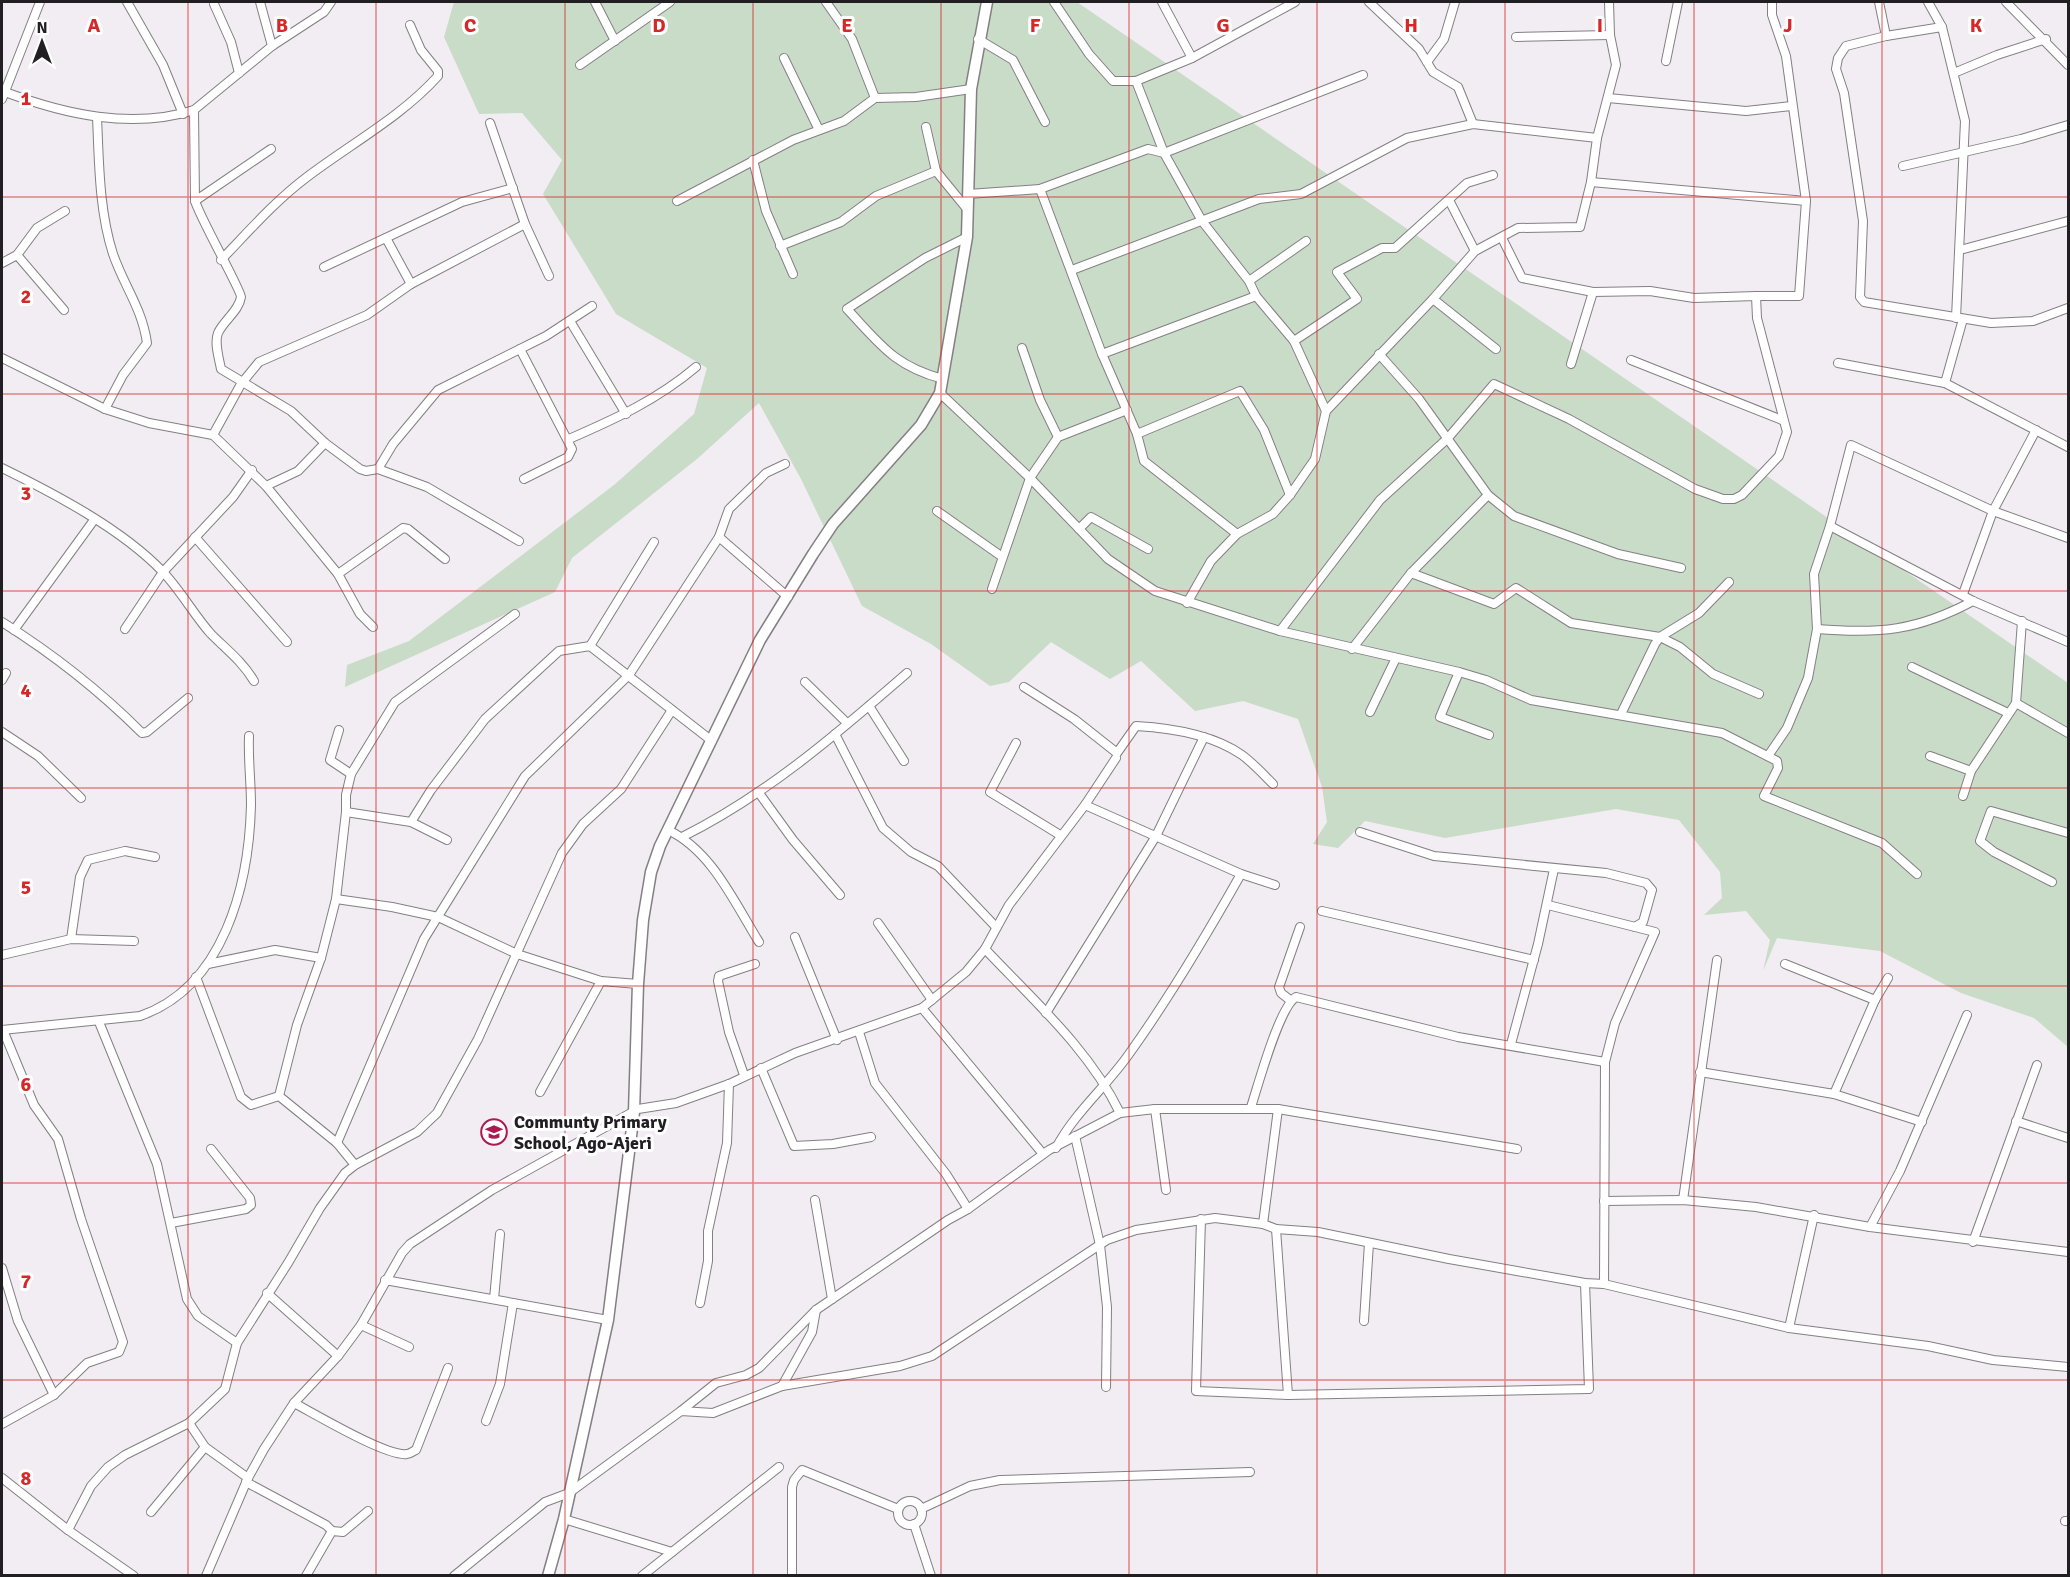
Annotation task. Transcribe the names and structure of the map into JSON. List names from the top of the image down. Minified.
{"places":{"school or university":["Communty Primary School, Ago-Ajeri"]},"north":"top","grid":{"columns":["A","B","C","D","E","F","G","H","I","J","K"],"rows":["1","2","3","4","5","6","7","8"]}}
